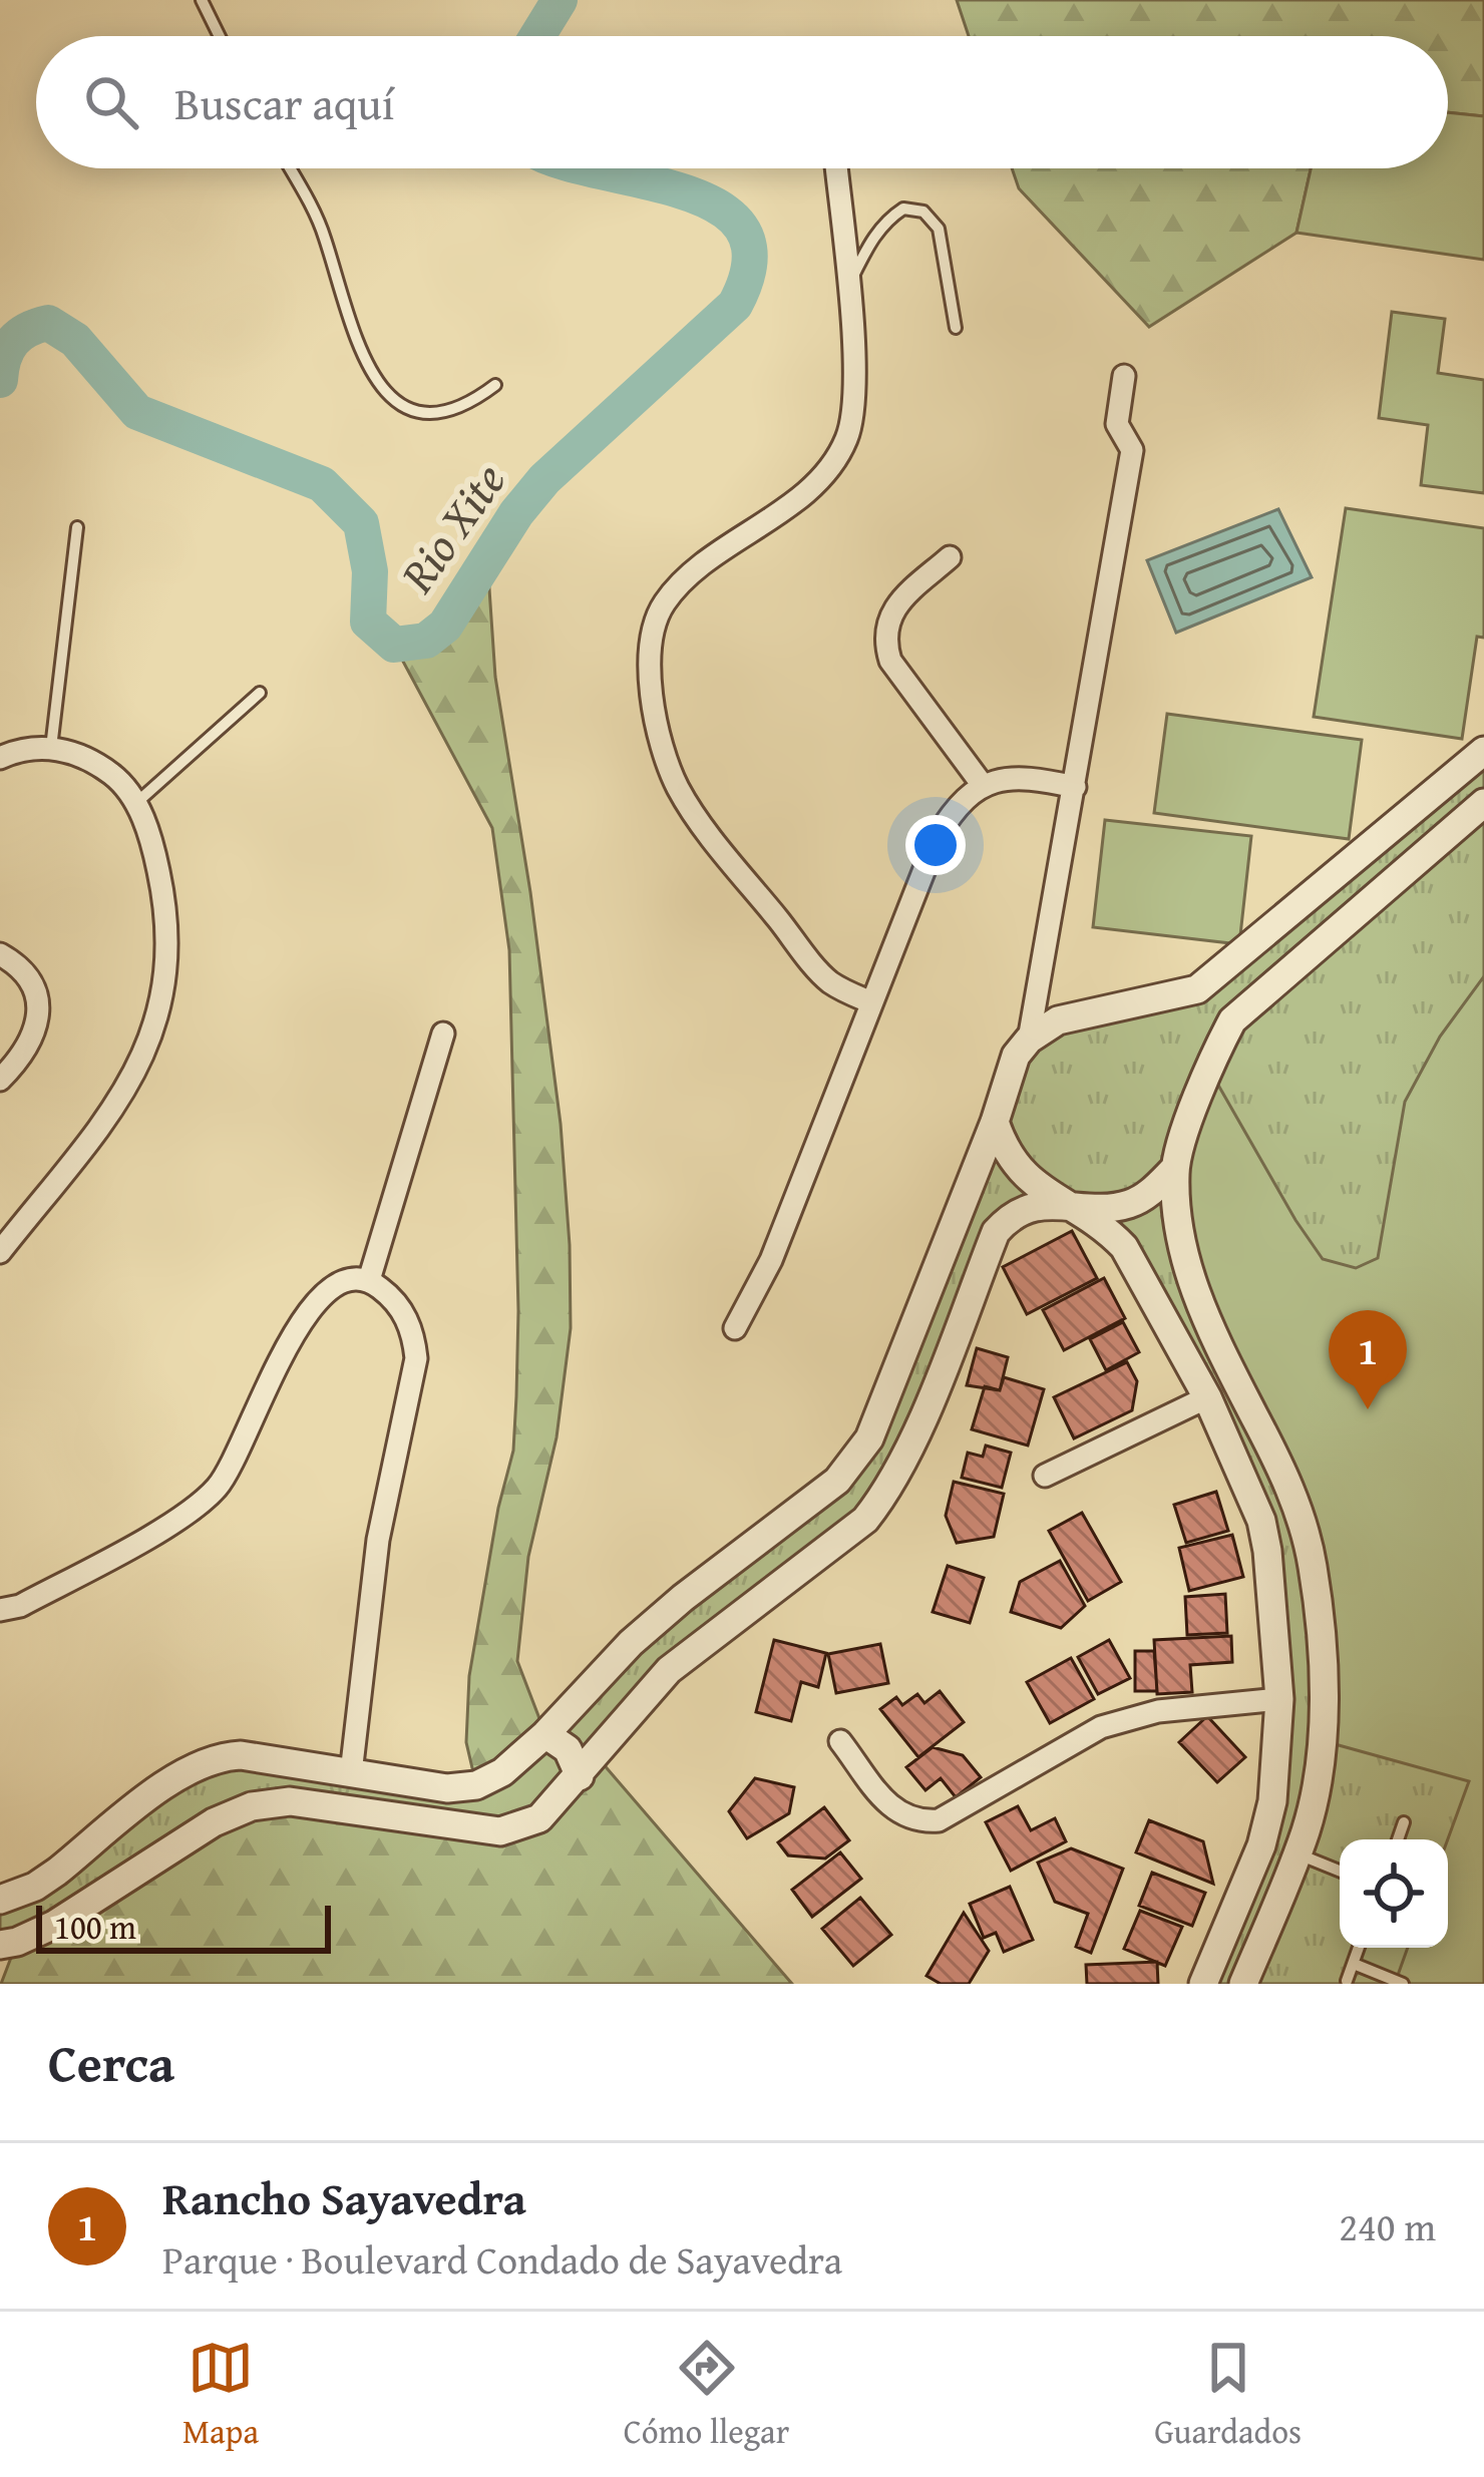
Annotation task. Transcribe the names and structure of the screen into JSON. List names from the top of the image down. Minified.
{"water":["Rio Xite"],"scale_bar":"100 m","page":{"search":"Buscar aquí","pins":"1","scale":"100 m","heading":"Cerca","list":[{"mark":"1","name":"Rancho Sayavedra","note":"Parque · Boulevard Condado de Sayavedra","value":"240 m"}],"nav":["Mapa","Cómo llegar","Guardados"]}}
